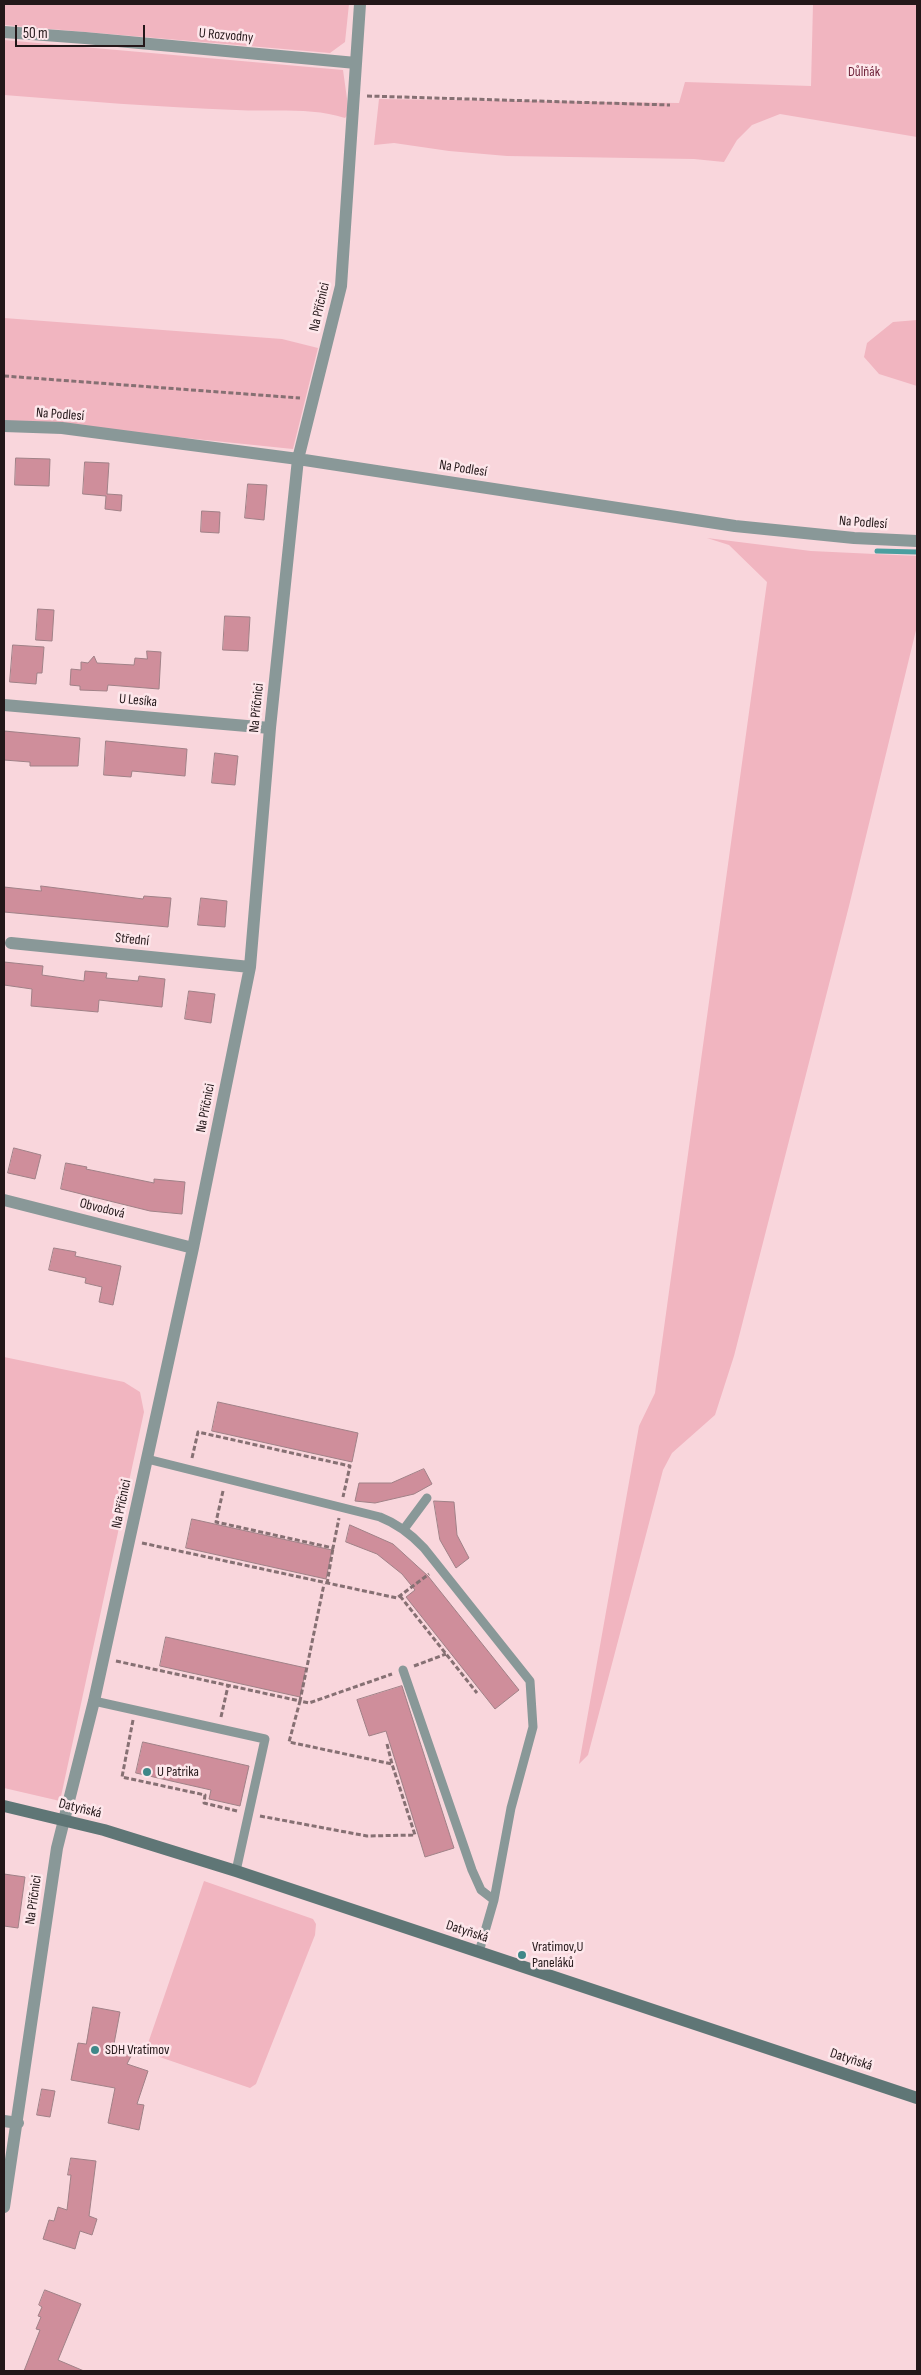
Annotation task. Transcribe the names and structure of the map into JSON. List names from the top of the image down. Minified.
{"streets":{"main road":["Datyňská"],"street":["U Rozvodny","Na Příčnici","Na Podlesí","U Lesíka","Střední","Obvodová"]},"crossings":[["U Rozvodny","Na Příčnici"],["Na Příčnici","Na Podlesí"],["Na Příčnici","U Lesíka"],["Na Příčnici","Střední"],["Na Příčnici","Obvodová"],["Na Příčnici","Datyňská"]],"parks":["Důlňák"],"places":["U Patrika","Vratimov,U Paneláků","SDH Vratimov"],"scale_bar":"50 m"}
